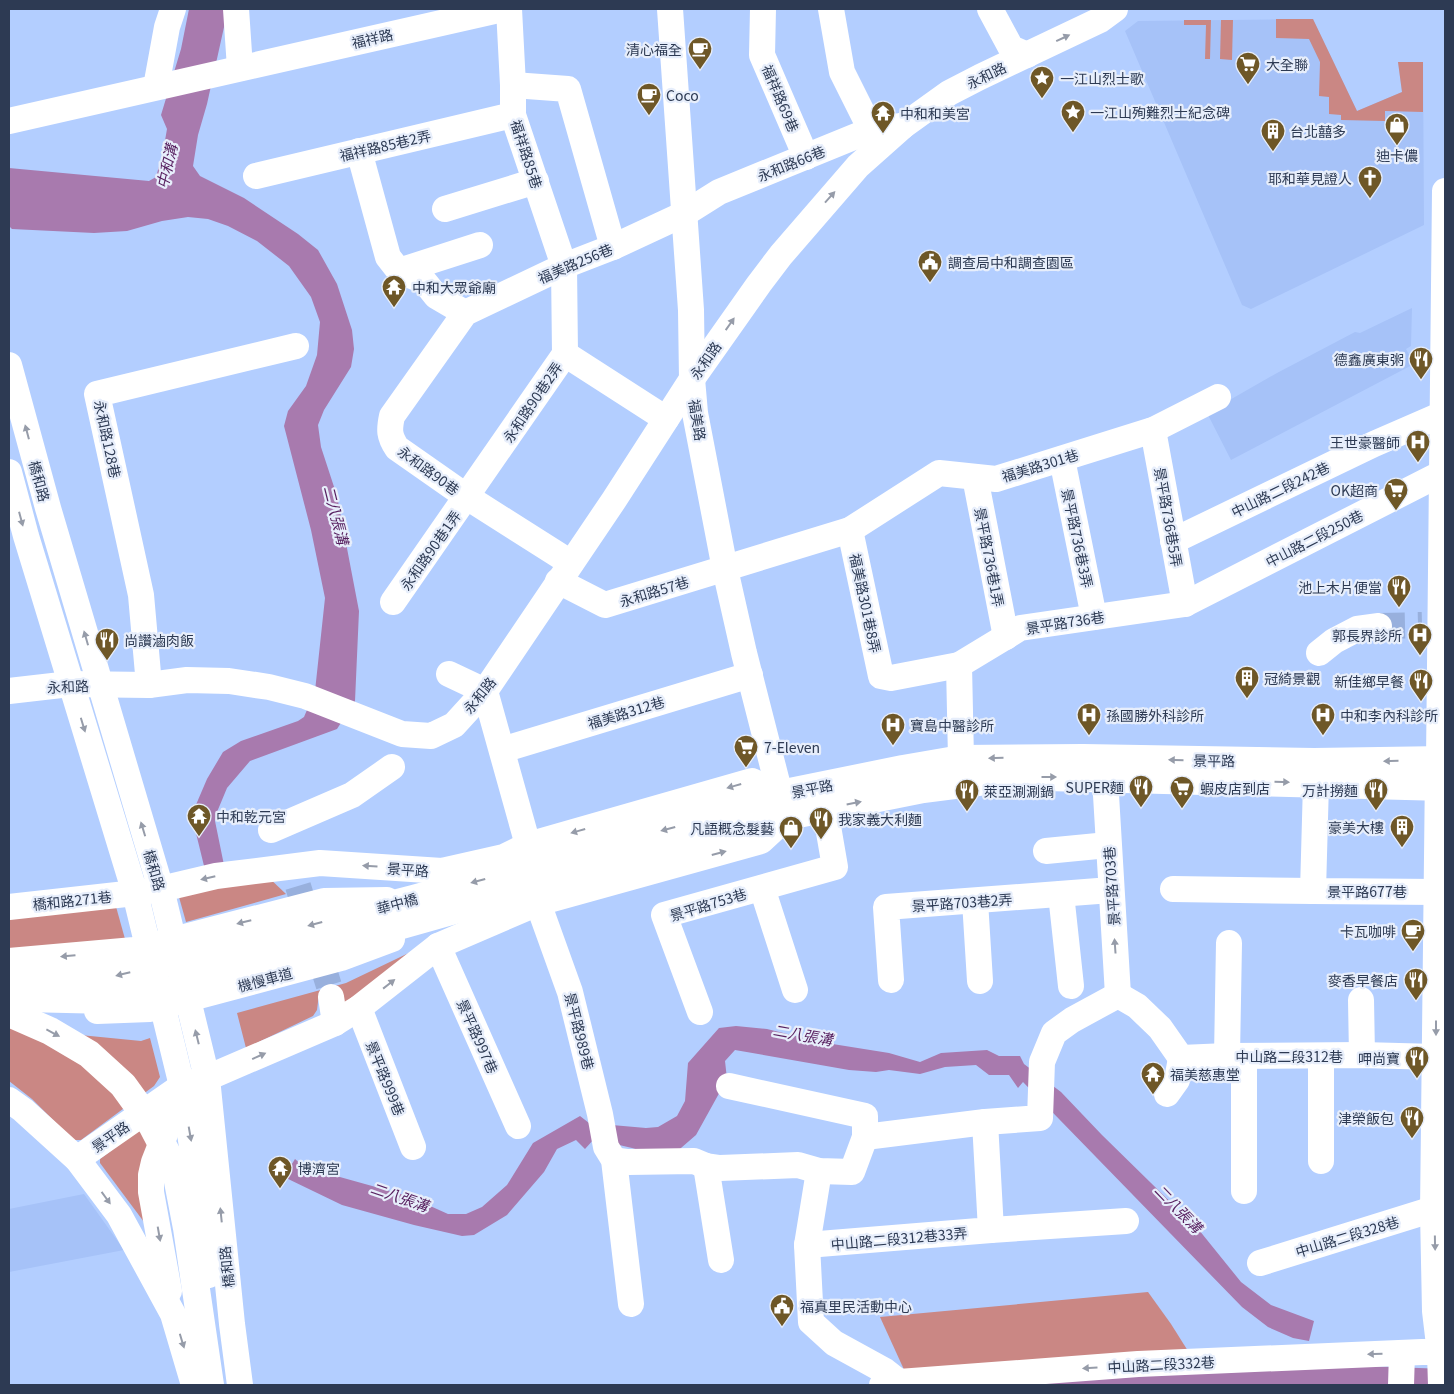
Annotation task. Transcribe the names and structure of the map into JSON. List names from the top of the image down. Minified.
{"streets":{"main road":["景平路","華中橋"],"street":["福祥路","永和路","福祥路69巷","福祥路85巷2弄","福祥路85巷","永和路66巷","福美路256巷","永和路90巷2弄","福美路","永和路128巷","福美路301巷","永和路90巷","橋和路","中山路二段242巷","景平路736巷5弄","景平路736巷3弄","中山路二段250巷","永和路90巷1弄","景平路736巷1弄","永和路57巷","福美路301巷8弄","景平路736巷","福美路312巷","景平路703巷","景平路677巷","橋和路271巷","景平路703巷2弄","景平路753巷","機慢車道","景平路989巷","景平路997巷","中山路二段312巷","景平路999巷","中山路二段328巷","中山路二段312巷33弄","中山路二段332巷"]},"crossings":[["永和路","永和路66巷"],["永和路","福美路"],["永和路","永和路128巷"],["永和路","永和路90巷"],["永和路","橋和路"],["永和路","永和路57巷"],["福祥路69巷","永和路66巷"],["福祥路85巷2弄","福祥路85巷"],["福祥路85巷","福美路256巷"],["福祥路85巷","永和路90巷2弄"],["永和路66巷","福美路256巷"],["永和路66巷","福美路"],["福美路256巷","永和路90巷2弄"],["福美路256巷","福美路"],["福美路256巷","永和路90巷"],["永和路90巷2弄","永和路90巷"],["永和路90巷2弄","永和路90巷1弄"],["福美路","福美路301巷"],["福美路","永和路57巷"],["福美路","福美路312巷"],["福美路","景平路"],["福美路","華中橋"],["福美路301巷","景平路736巷5弄"],["福美路301巷","景平路736巷3弄"],["福美路301巷","景平路736巷1弄"],["福美路301巷","永和路57巷"],["福美路301巷","福美路301巷8弄"],["永和路90巷","永和路90巷1弄"],["永和路90巷","永和路57巷"],["橋和路","景平路"],["橋和路","橋和路271巷"],["中山路二段242巷","景平路736巷5弄"],["景平路736巷5弄","中山路二段250巷"],["景平路736巷5弄","景平路736巷"],["景平路736巷3弄","景平路736巷"],["中山路二段250巷","景平路736巷"],["景平路736巷1弄","景平路736巷"],["福美路301巷8弄","景平路736巷"],["景平路","景平路703巷"],["景平路","景平路677巷"],["景平路","橋和路271巷"],["景平路","華中橋"],["景平路","景平路753巷"],["景平路","景平路989巷"],["景平路","景平路997巷"],["景平路","景平路999巷"],["景平路703巷","景平路703巷2弄"],["華中橋","機慢車道"]],"one_way":["中山路二段332巷"],"water":["中和溝","二八張溝"],"places":{"cafe":["清心福全","Coco","卡瓦咖啡"],"supermarket":["大全聯","OK超商","7-Eleven","蝦皮店到店"],"place":["一江山烈士歌","一江山殉難烈士紀念碑"],"temple":["中和和美宮","中和大眾爺廟","中和乾元宮","福美慈惠堂","博濟宮"],"shop":["迪卡儂","凡語概念髮藝"],"building":["台北囍多","冠綺景觀","豪美大樓"],"church":["耶和華見證人"],"public building":["調查局中和調查園區","福真里民活動中心"],"restaurant":["德鑫廣東粥","池上木片便當","尚讚滷肉飯","新佳鄉早餐","SUPER麵","万計撈麵","萊亞涮涮鍋","我家義大利麵","麥香早餐店","呷尚寶","津榮飯包"],"hospital":["王世豪醫師","郭長界診所","孫國勝外科診所","中和李內科診所","寶島中醫診所"]}}
